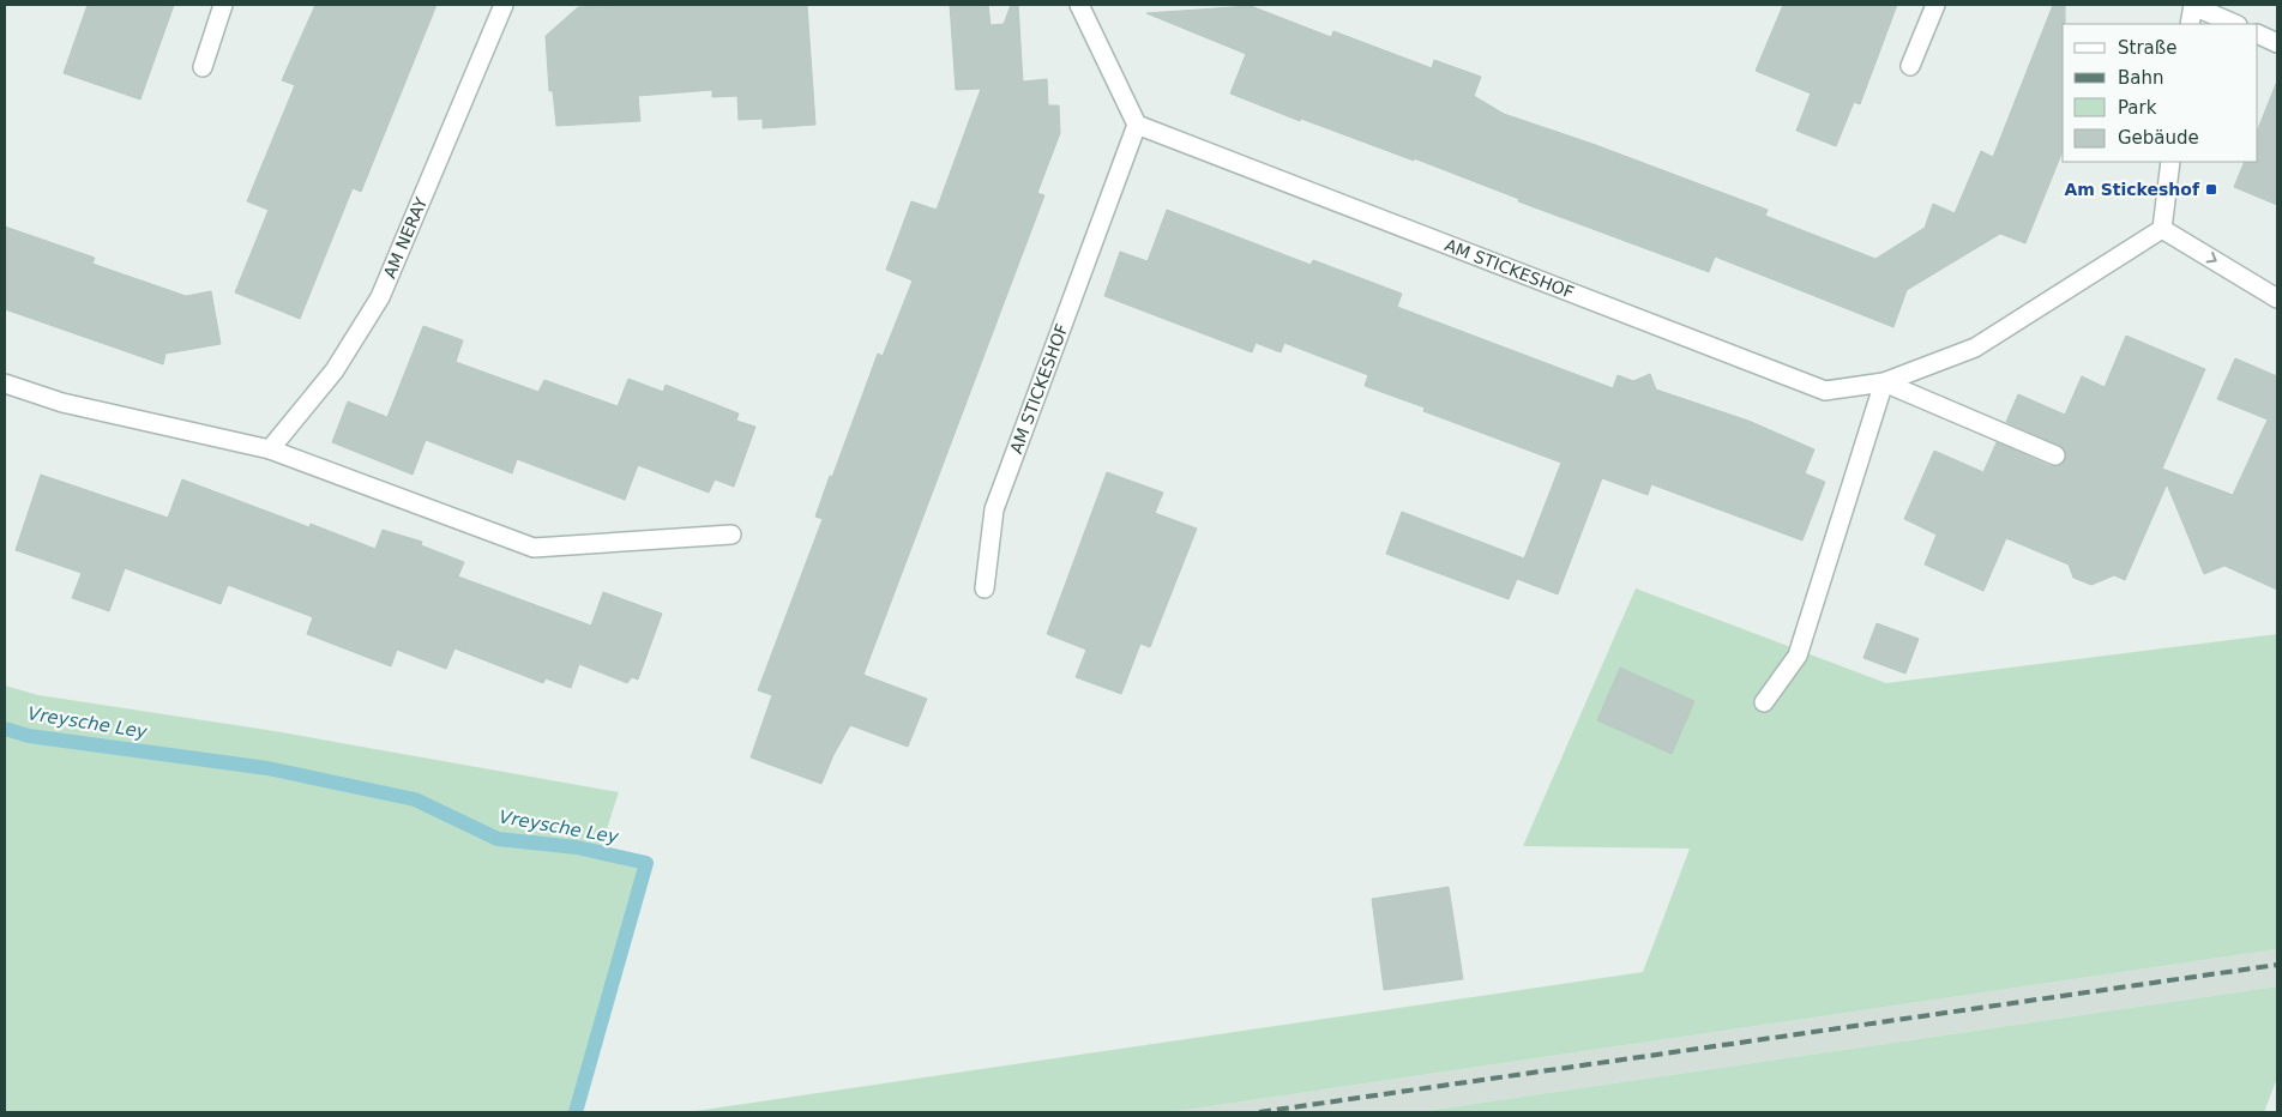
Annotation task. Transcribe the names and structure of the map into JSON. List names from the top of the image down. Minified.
{"streets":{"street":["AM NERAY","AM STICKESHOF"]},"water":["Vreysche Ley"],"places":{"transit":["Am Stickeshof"]},"legend":["Straße","Bahn","Park","Gebäude"]}
